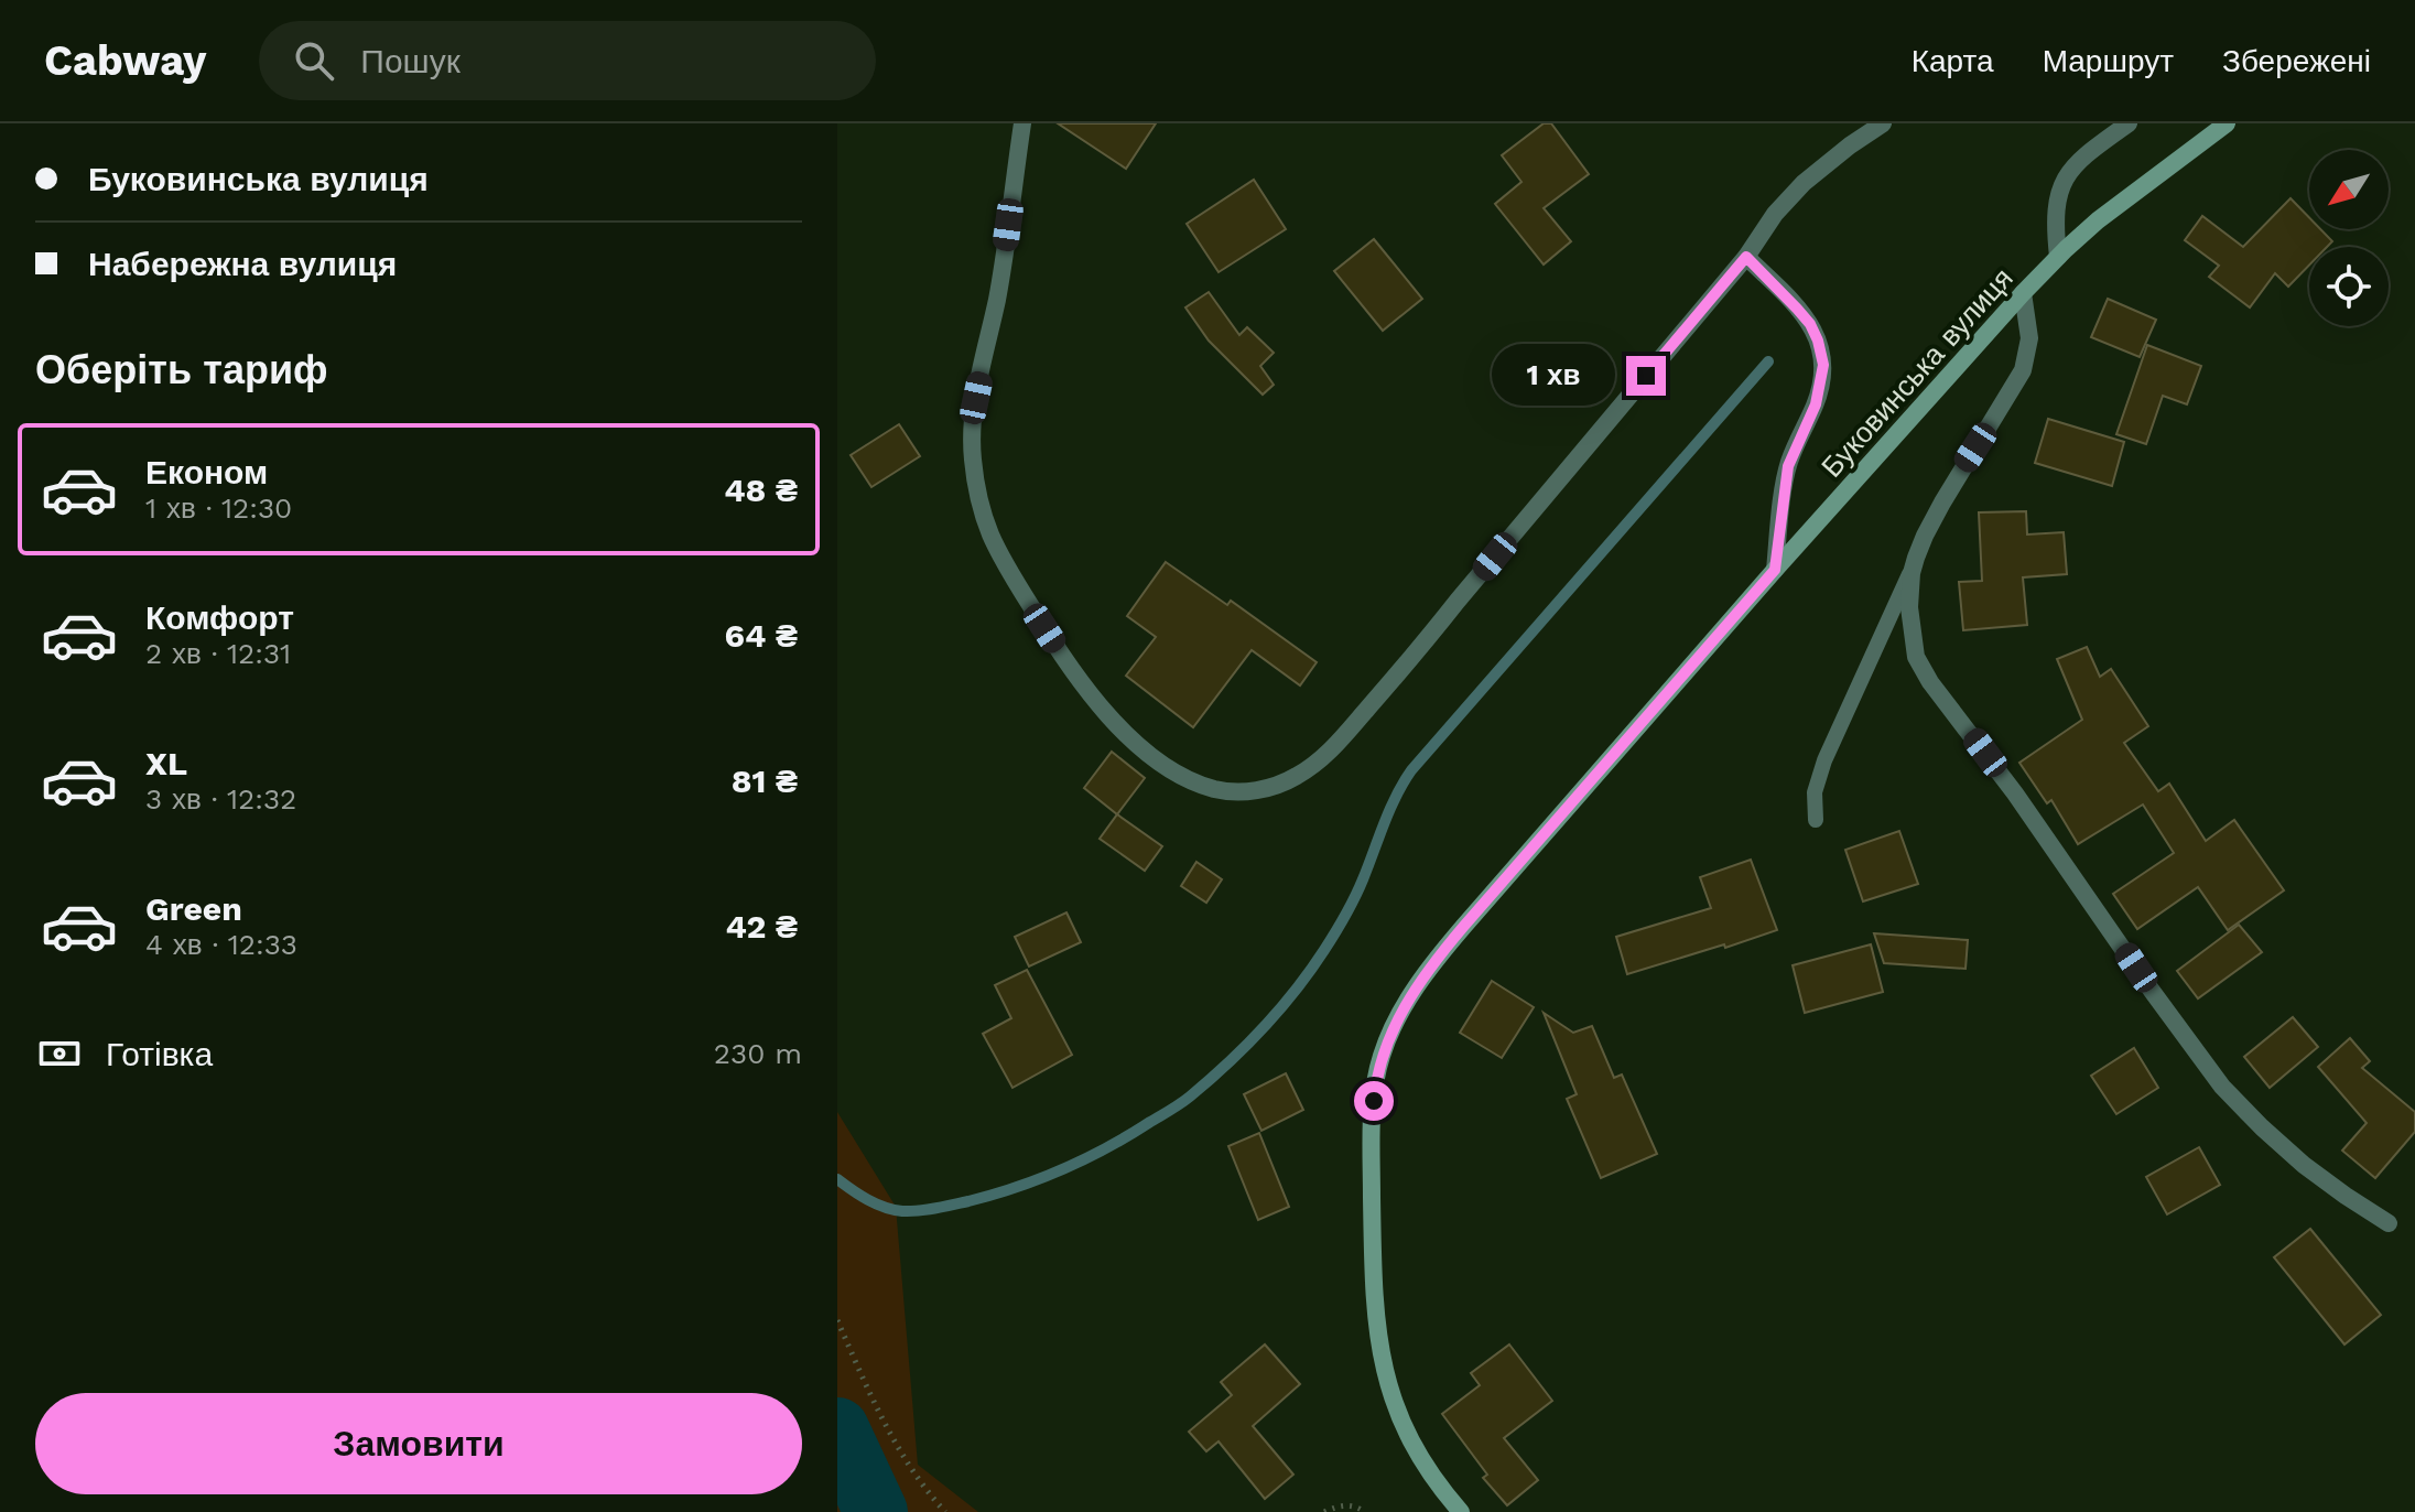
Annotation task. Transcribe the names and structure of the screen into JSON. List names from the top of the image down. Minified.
{"streets":{"street":["Буковинська вулиця"]},"north":"bottom left","page":{"header":"Cabway","search":"Пошук","nav":["Карта","Маршрут","Збережені"],"banner":["Буковинська вулиця","Набережна вулиця"],"heading":"Оберіть тариф","bubble":"1 хв","list":[{"name":"Економ","note":"1 хв · 12:30","value":"48 ₴"},{"name":"Комфорт","note":"2 хв · 12:31","value":"64 ₴"},{"name":"XL","note":"3 хв · 12:32","value":"81 ₴"},{"name":"Green","note":"4 хв · 12:33","value":"42 ₴"}],"pay":["Готівка","230 m"],"buttons":"Замовити"}}
